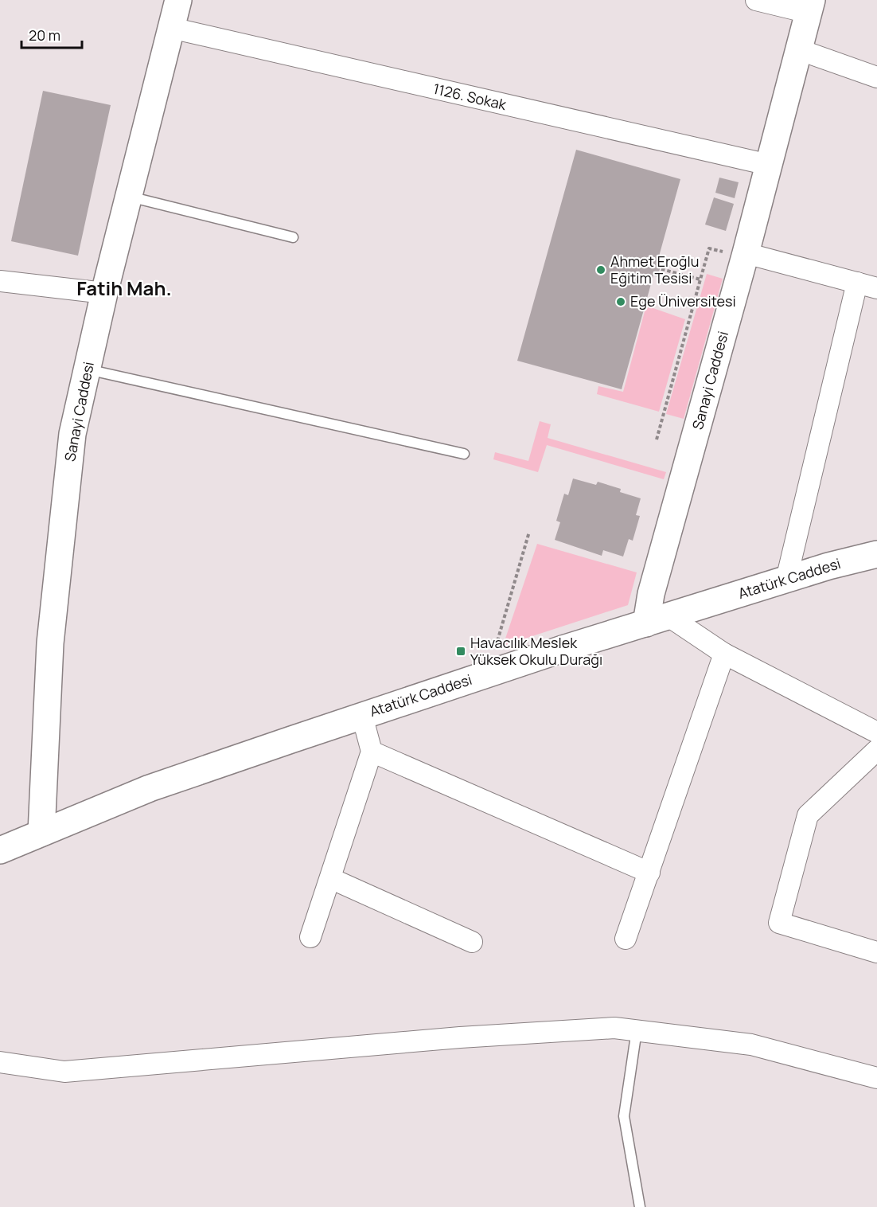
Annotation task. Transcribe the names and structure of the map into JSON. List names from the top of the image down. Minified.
{"streets":{"street":["1126. Sokak","Sanayi Caddesi","Atatürk Caddesi"]},"crossings":[["1126. Sokak","Sanayi Caddesi"],["Sanayi Caddesi","Atatürk Caddesi"]],"districts":["Fatih Mah."],"places":{"other":["Ahmet Eroğlu Eğitim Tesisi","Ege Üniversitesi"],"transit":["Havacılık Meslek Yüksek Okulu Durağı"]},"scale_bar":"20 m"}
